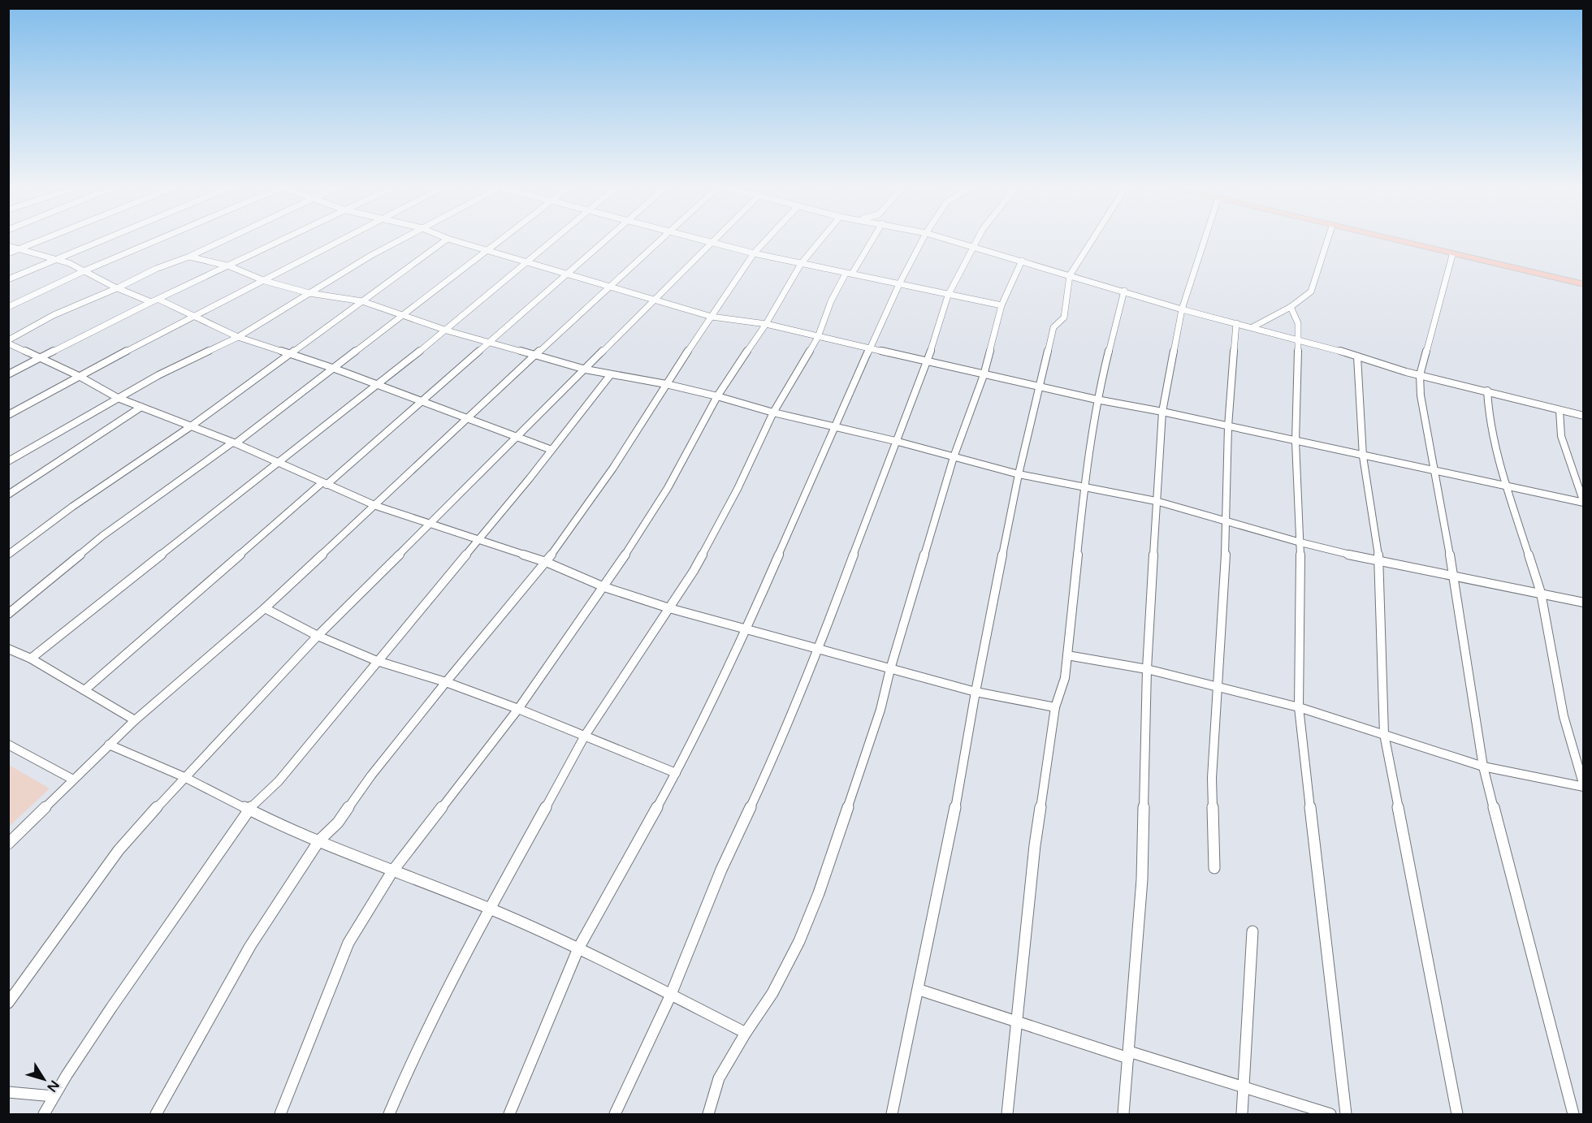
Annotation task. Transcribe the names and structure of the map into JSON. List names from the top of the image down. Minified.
{"north":"bottom right"}
